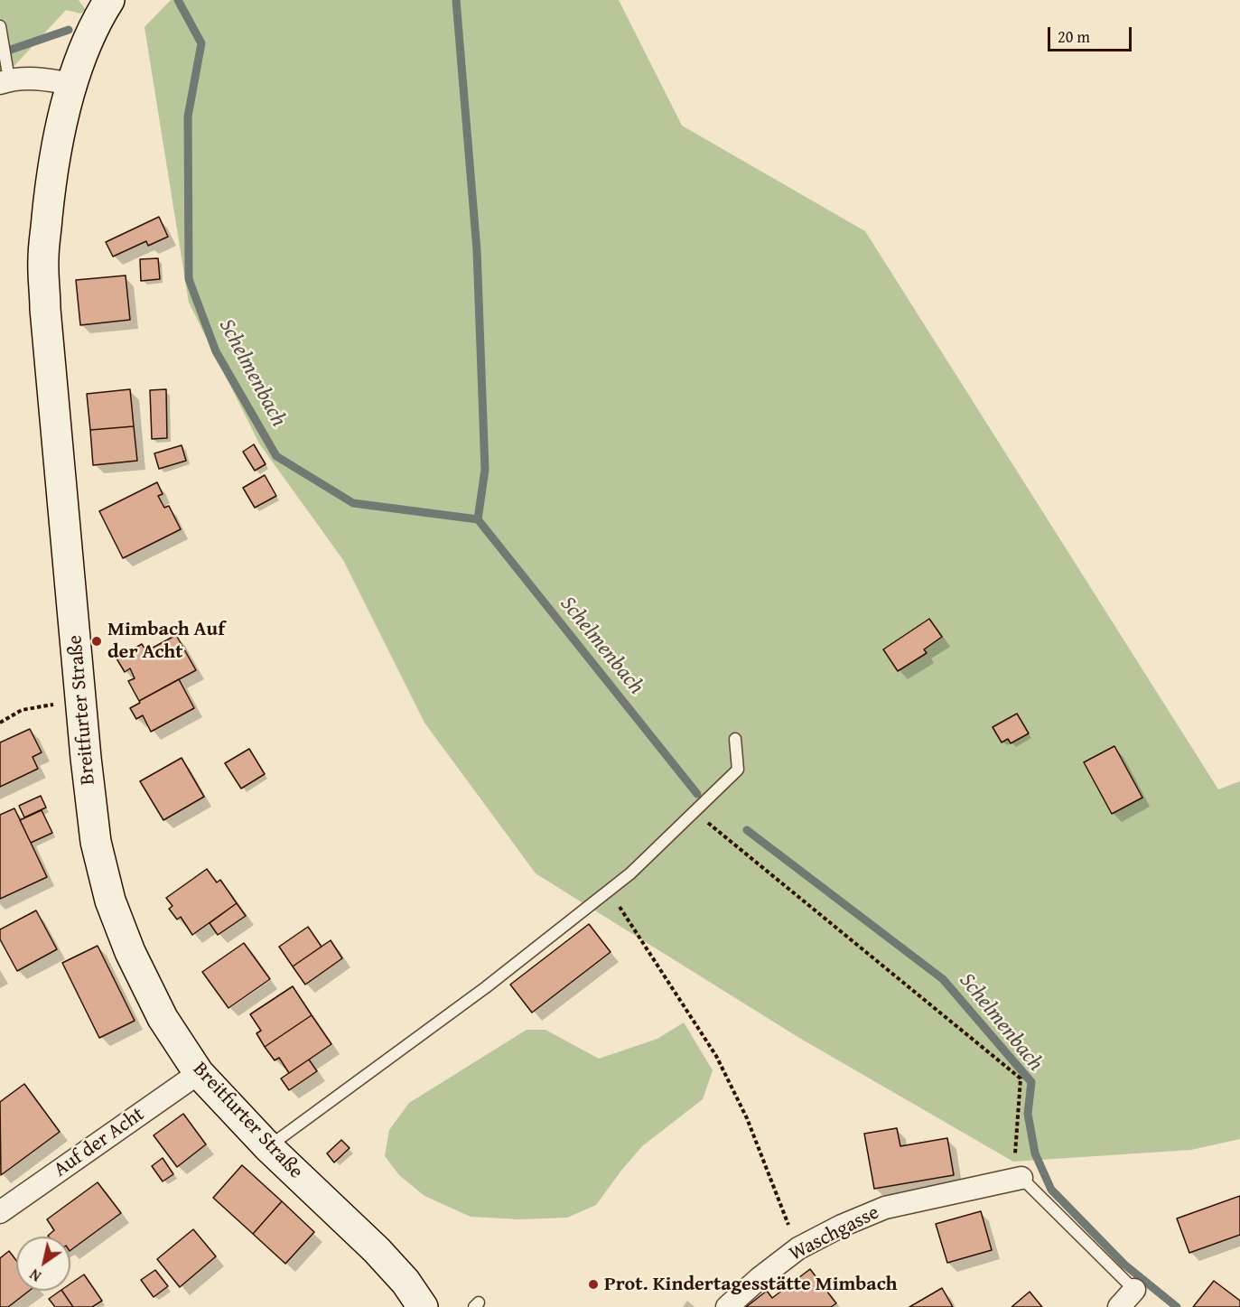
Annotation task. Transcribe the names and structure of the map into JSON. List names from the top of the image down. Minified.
{"streets":{"main road":["Breitfurter Straße"],"street":["Auf der Acht","Waschgasse"]},"crossings":[["Breitfurter Straße","Auf der Acht"]],"water":["Schelmenbach"],"places":["Mimbach Auf der Acht","Prot. Kindertagesstätte Mimbach"],"scale_bar":"20 m","north":"bottom left"}
